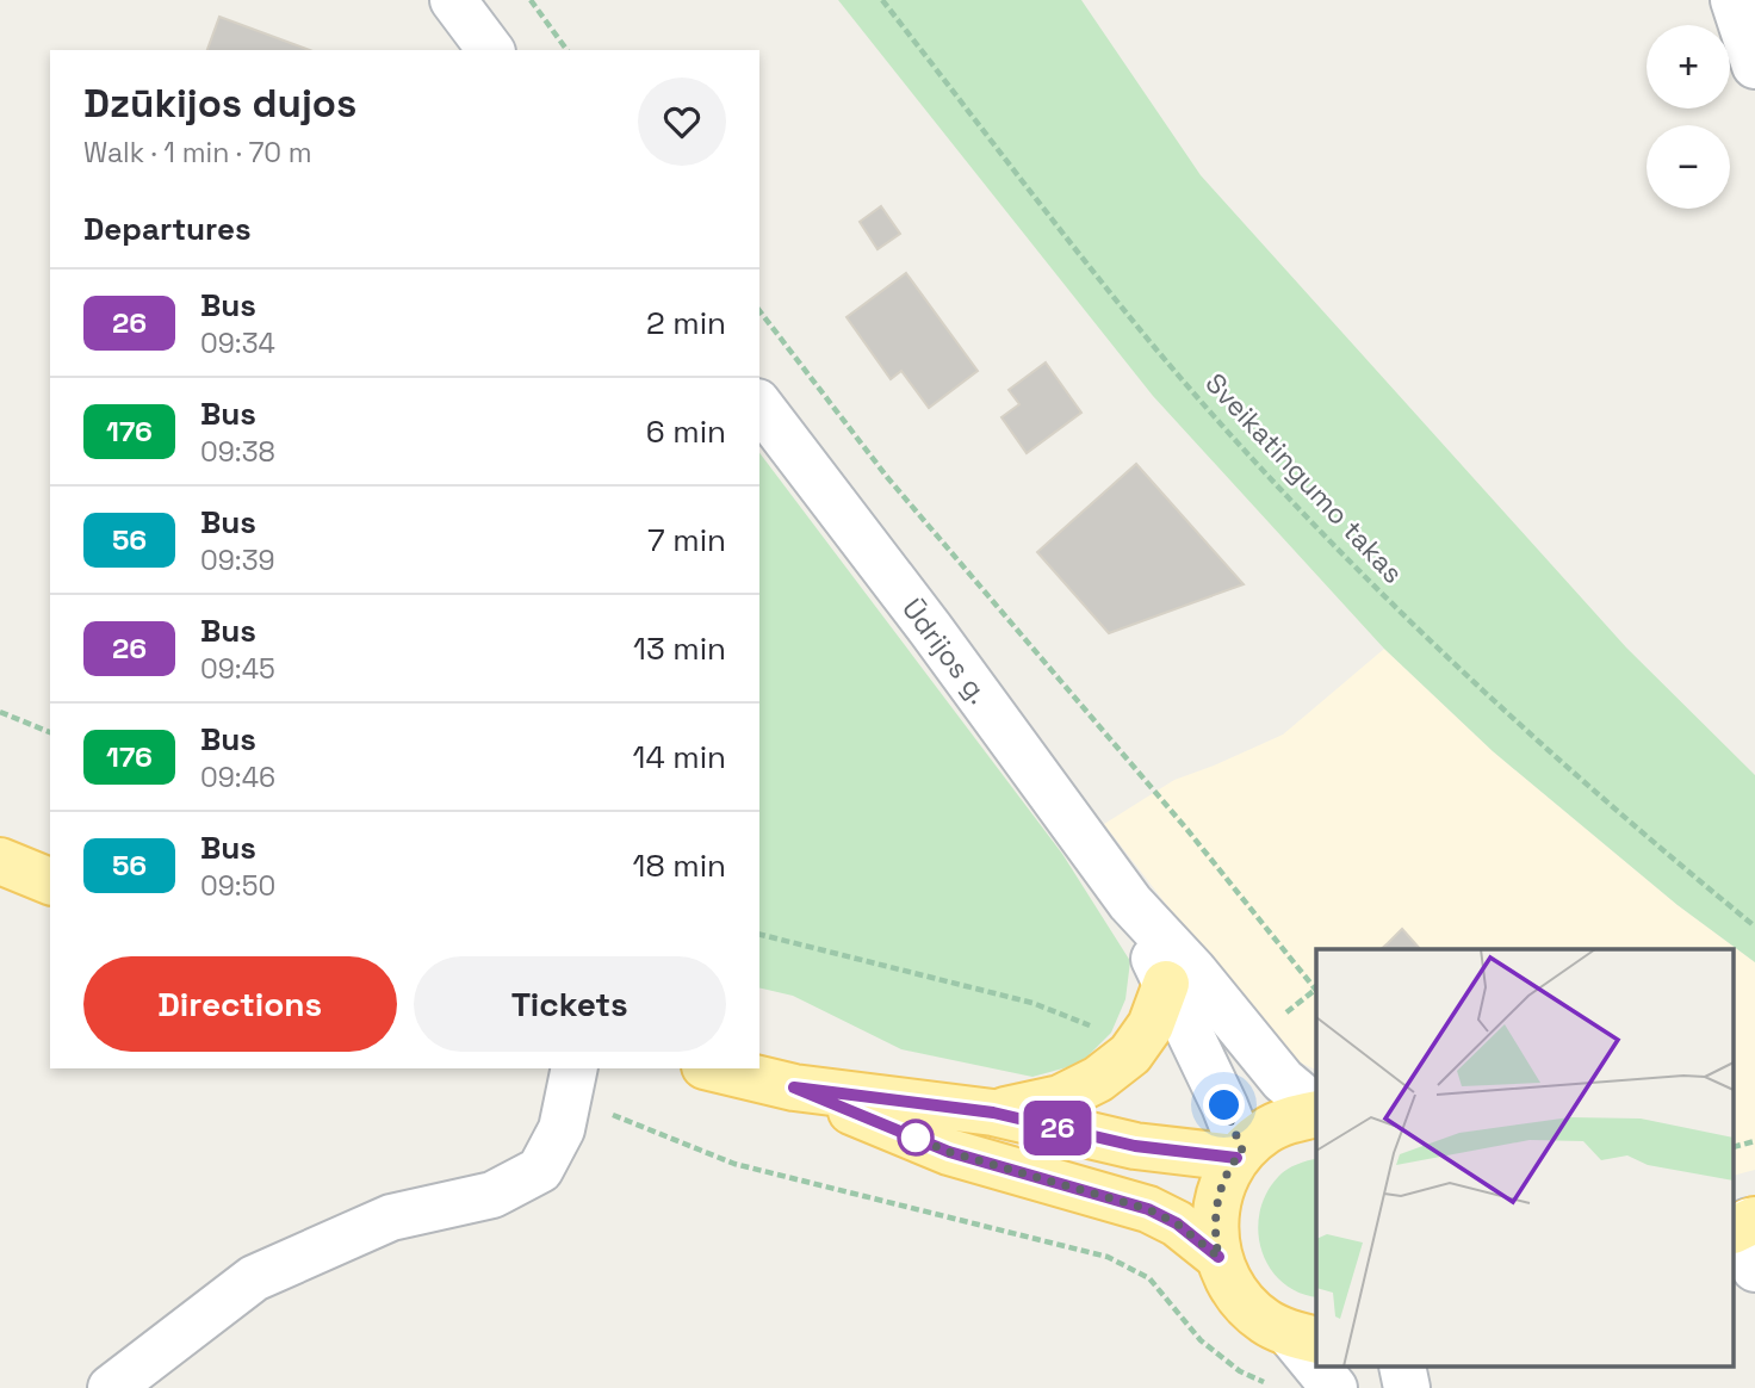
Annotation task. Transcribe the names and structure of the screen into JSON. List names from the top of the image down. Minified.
{"streets":{"main road":["Ūdrijos g."],"path":["Sveikatingumo takas"]},"lines":["bus line 26"],"page":{"on_map":"26","map_buttons":["+","−"],"heading":[["Dzūkijos dujos","Walk · 1 min · 70 m"],"Departures"],"list":[{"mark":"26","name":"Bus","note":"09:34","value":"2 min"},{"mark":"176","name":"Bus","note":"09:38","value":"6 min"},{"mark":"56","name":"Bus","note":"09:39","value":"7 min"},{"mark":"26","name":"Bus","note":"09:45","value":"13 min"},{"mark":"176","name":"Bus","note":"09:46","value":"14 min"},{"mark":"56","name":"Bus","note":"09:50","value":"18 min"}],"buttons":["Directions","Tickets"]}}
